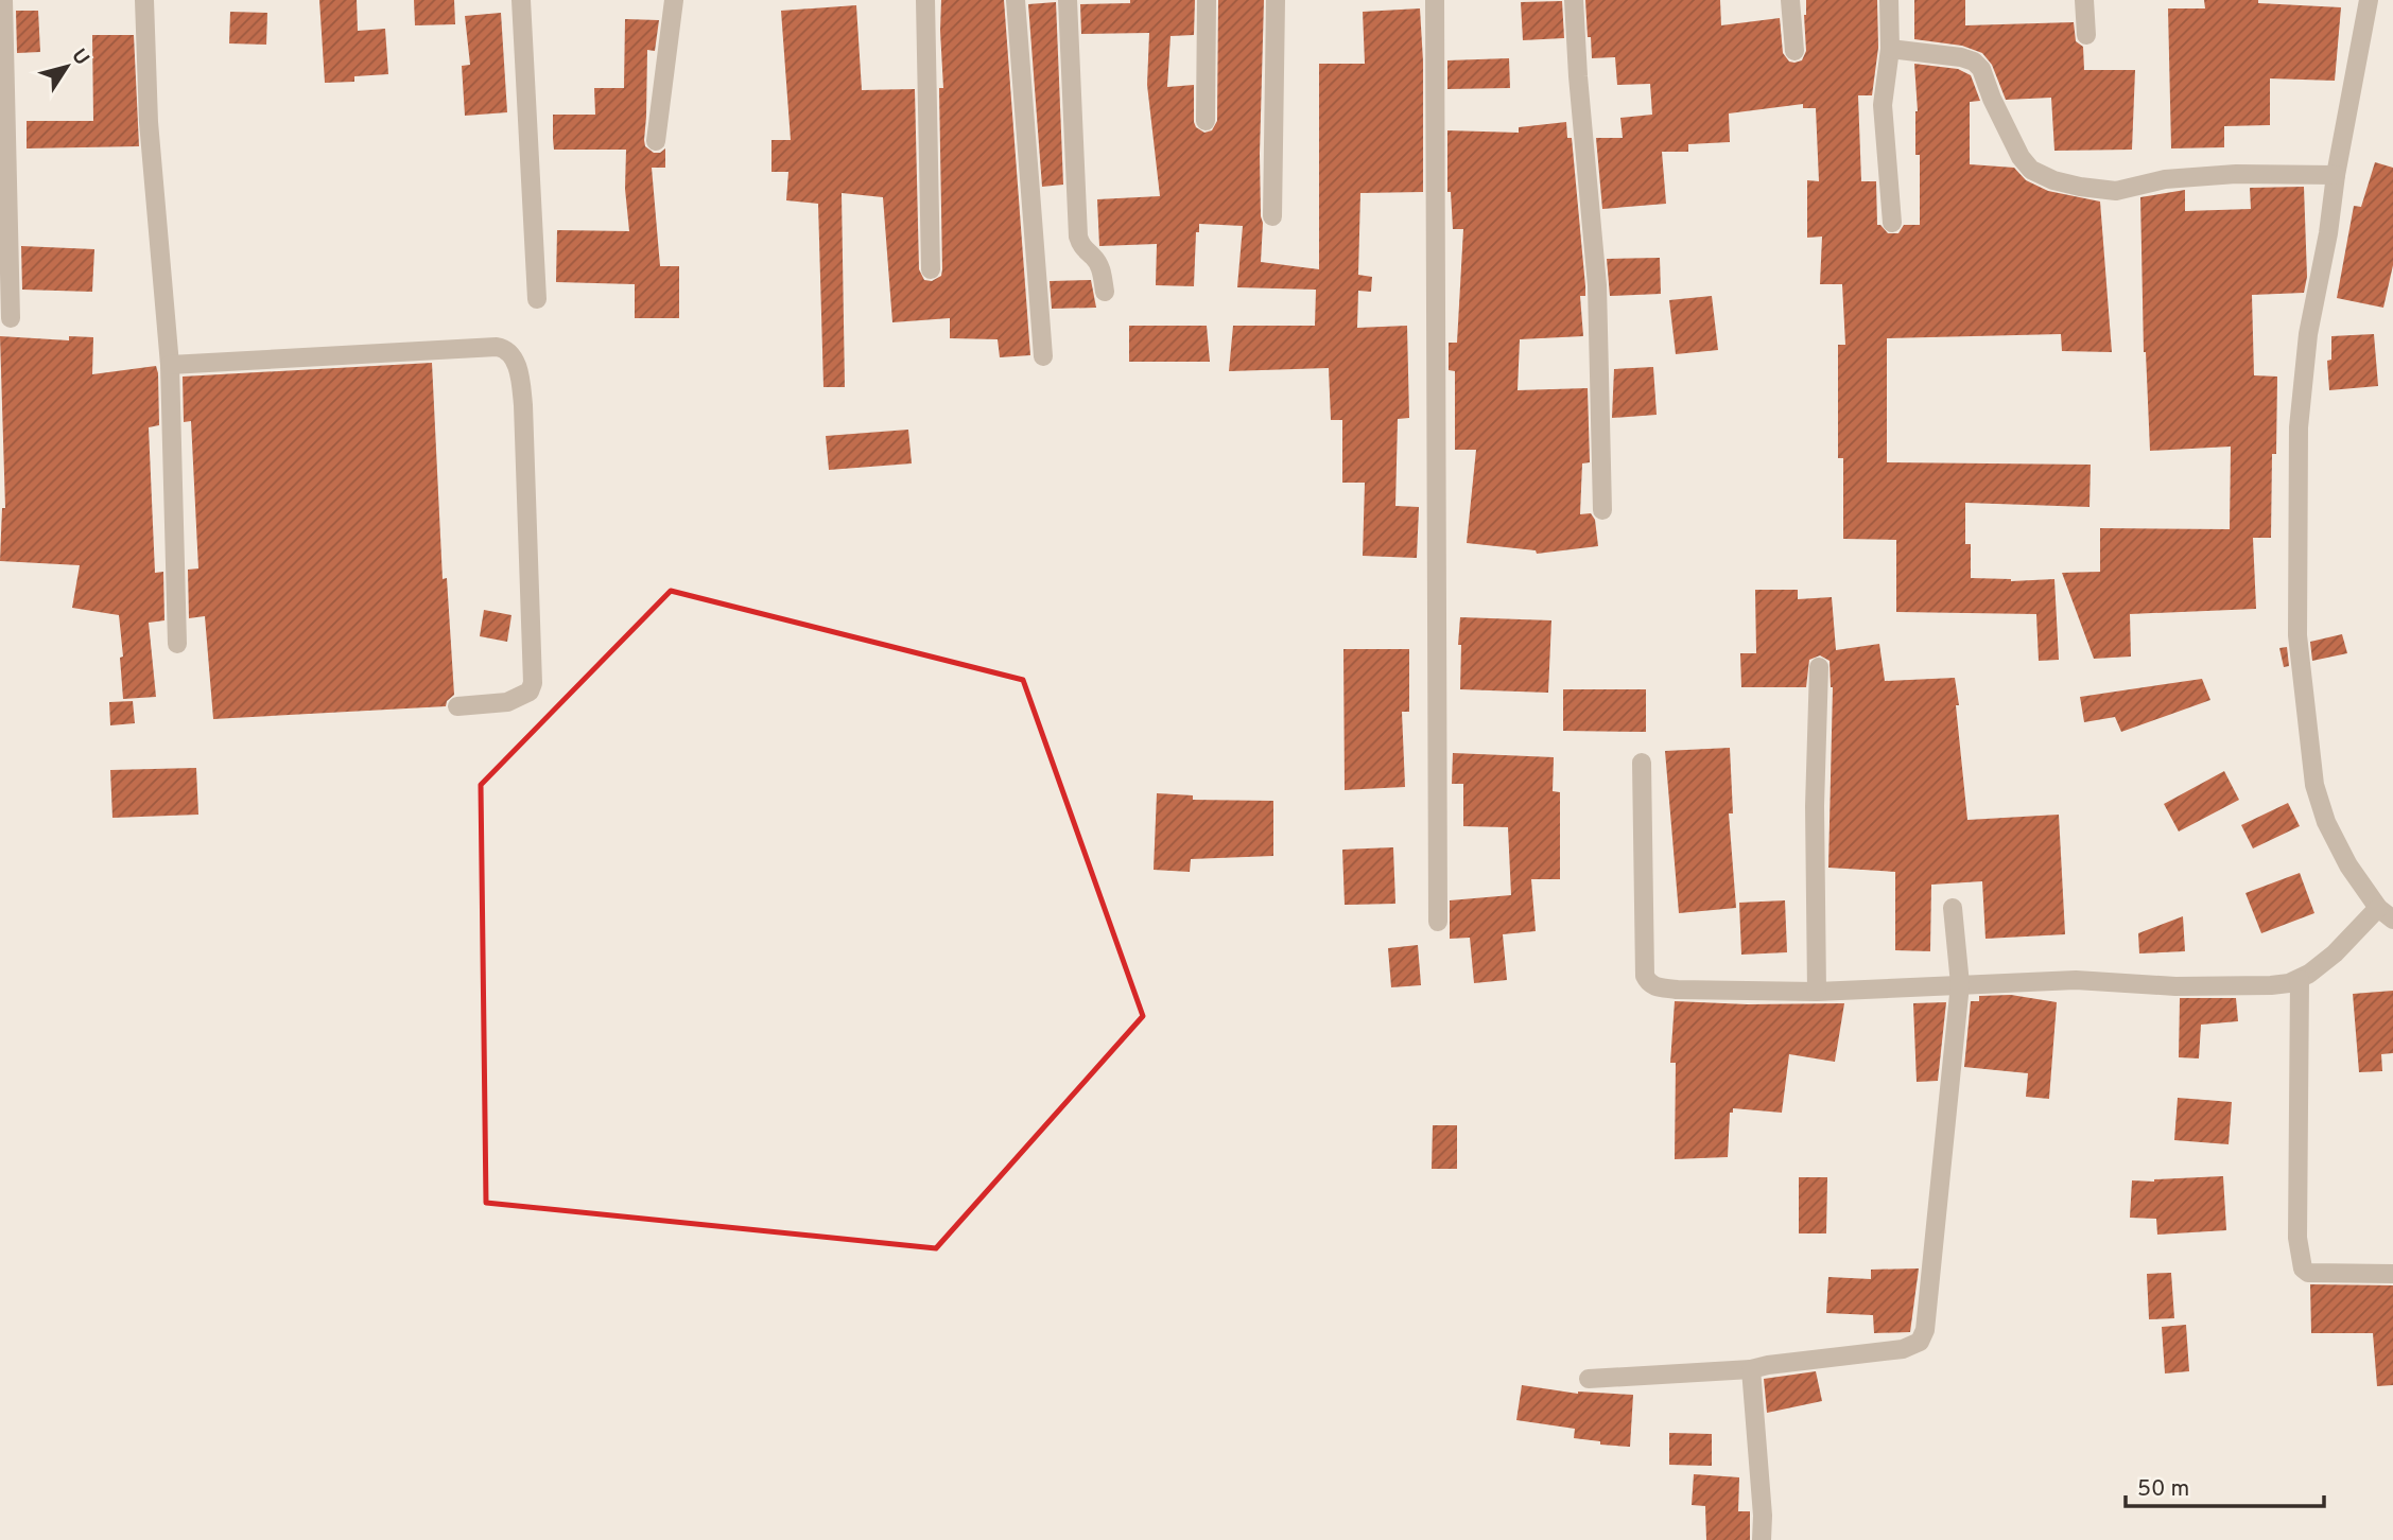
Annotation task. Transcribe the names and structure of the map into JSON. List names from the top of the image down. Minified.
{"scale_bar":"50 m","north":"top right"}
